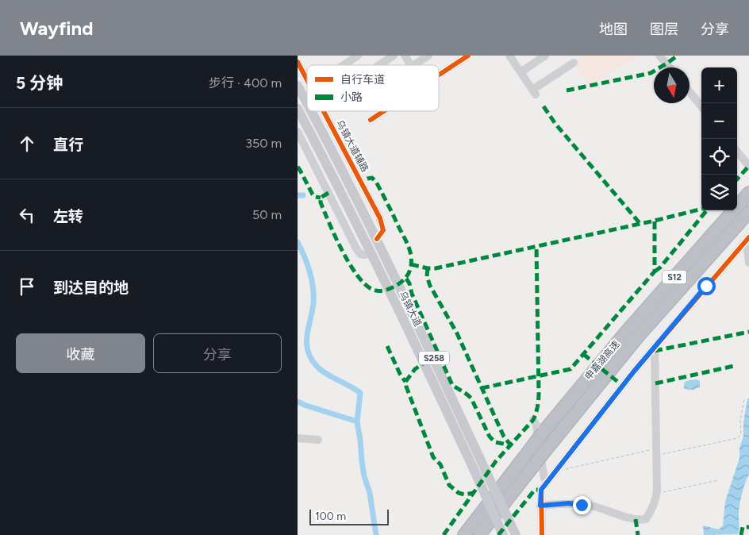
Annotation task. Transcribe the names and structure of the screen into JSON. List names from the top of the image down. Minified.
{"streets":{"highway":["S12","申嘉湖高速"],"main road":["乌镇大道","S258"],"street":["乌镇大道辅路"]},"crossings":[["乌镇大道辅路","乌镇大道"]],"legend":["自行车道","小路"],"scale_bar":"100 m","north":"bottom","page":{"header":"Wayfind","nav":["地图","图层","分享"],"heading":["5 分钟","步行 · 400 m"],"map_buttons":["+","−"],"list":[["直行","350 m"],["左转","50 m"],"到达目的地"],"buttons":["收藏","分享"],"scale":"100 m"}}
